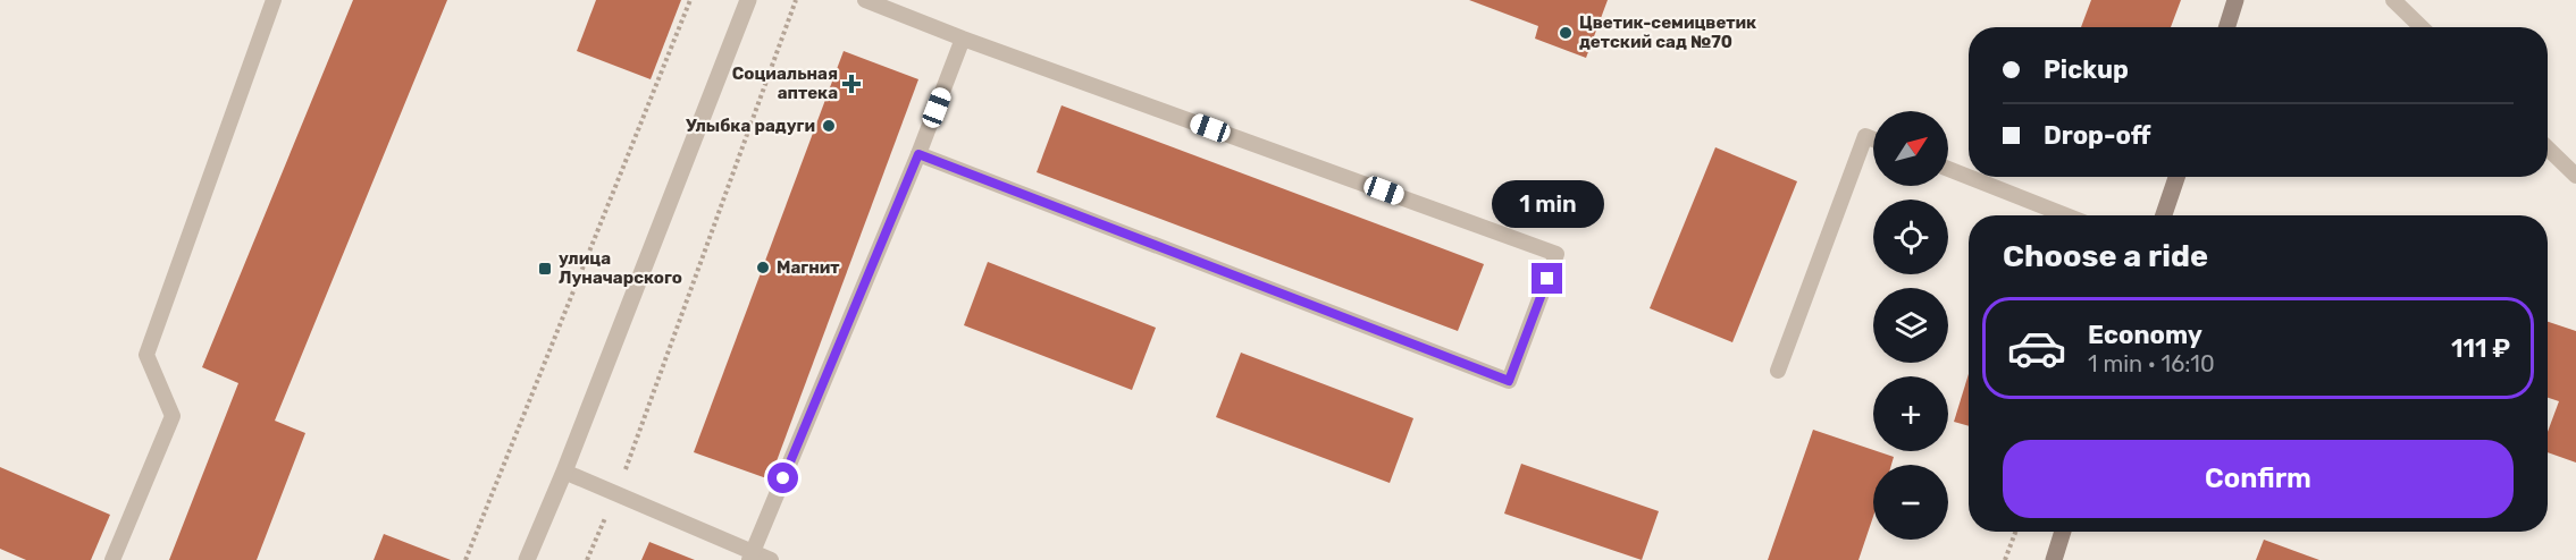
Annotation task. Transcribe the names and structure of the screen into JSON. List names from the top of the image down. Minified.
{"places":{"other":["Цветик-семицветик детский сад №70","Улыбка радуги","Магнит"],"health":["Социальная аптека"],"transit":["улица Луначарского"]},"north":"top right","page":{"banner":["Pickup","Drop-off"],"map_buttons":["+","−"],"bubble":"1 min","heading":"Choose a ride","list":[{"name":"Economy","note":"1 min · 16:10","value":"111 ₽"}],"buttons":"Confirm"}}
